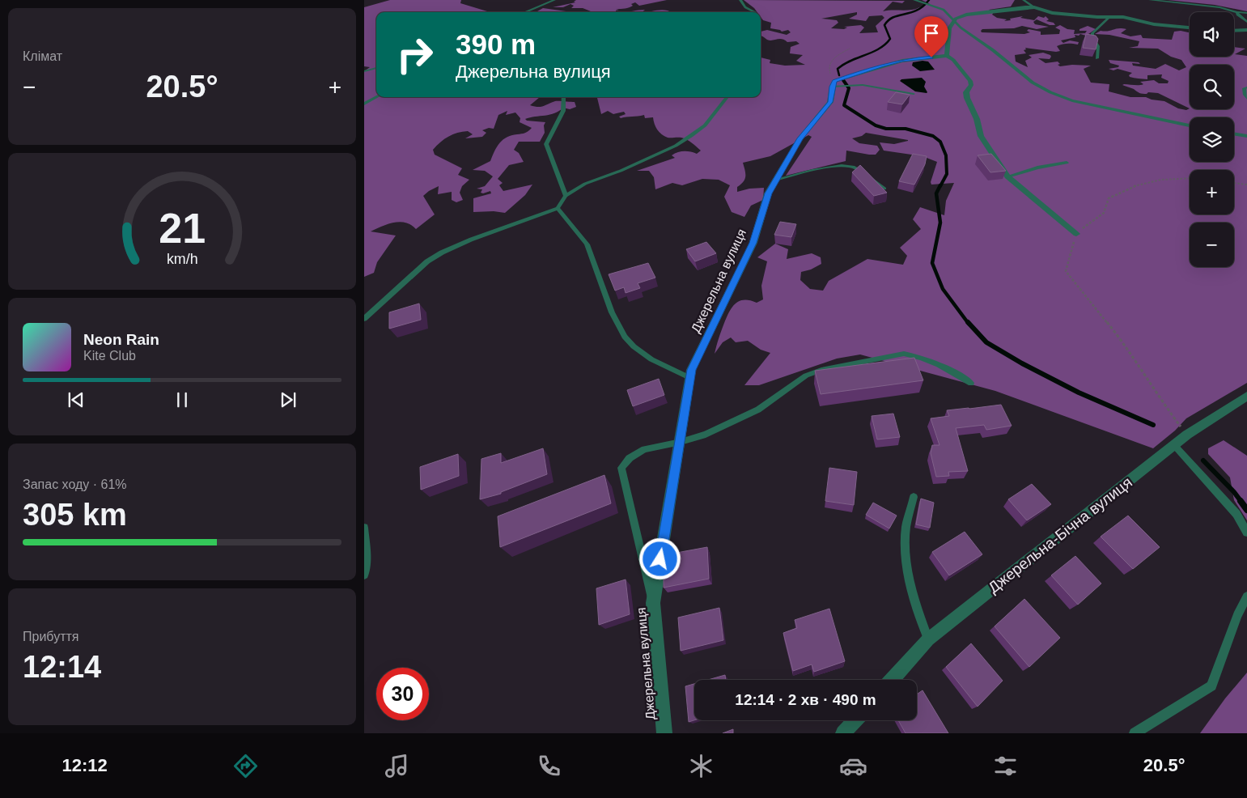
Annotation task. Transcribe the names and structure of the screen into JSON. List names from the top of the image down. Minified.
{"streets":{"street":["Джерельна вулиця","Джерельна-Бічна вулиця"]},"page":{"tile":["Клімат",["Запас ходу · 61%","305 km"],["Прибуття","12:14"]],"map_buttons":["+","−"],"turn":["390 m","Джерельна вулиця"],"heat":["−","20.5°","+"],"song":["Neon Rain","Kite Club"],"limit":"30","trip":"12:14 · 2 хв · 490 m","tabs":["12:12","20.5°"],"gauge":["21","km/h"]}}
